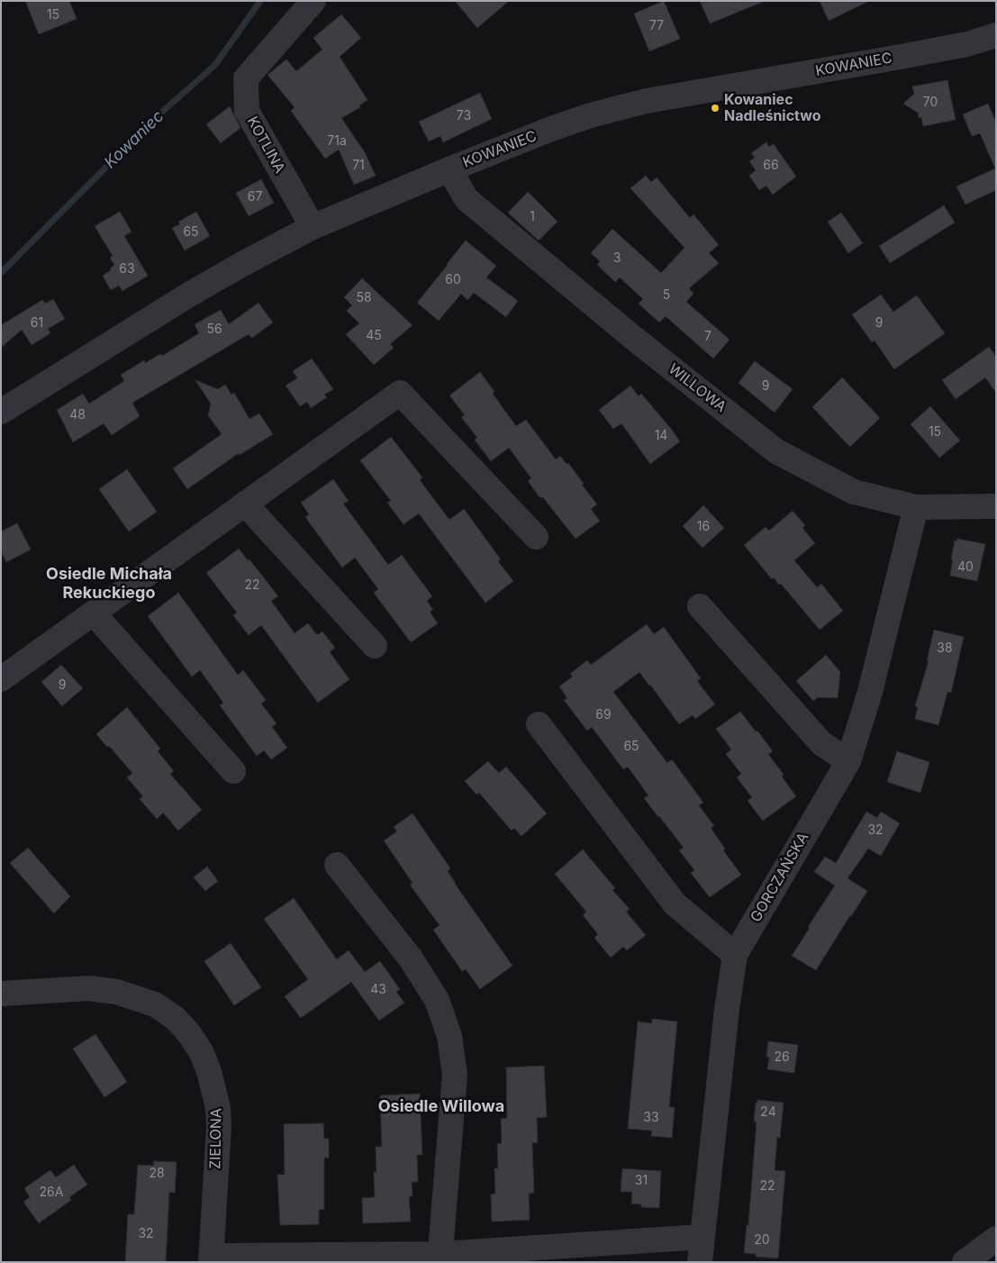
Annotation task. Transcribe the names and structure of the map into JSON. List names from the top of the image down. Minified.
{"streets":{"street":["KOWANIEC","KOTLINA","WILLOWA","GORCZAŃSKA","ZIELONA"]},"crossings":[["KOWANIEC","KOTLINA"],["KOWANIEC","WILLOWA"],["WILLOWA","GORCZAŃSKA"]],"districts":["Osiedle Michała Rekuckiego","Osiedle Willowa"],"water":["Kowaniec"],"places":["Kowaniec Nadleśnictwo"],"house_numbers":["15","77","70","73","71a","71","66","67","1","65","3","63","60","5","58","61","9","56","45","7","9","48","15","14","16","40","22","38","9","69","65","32","43","26","24","33","28","31","22","26A","32","20"]}
